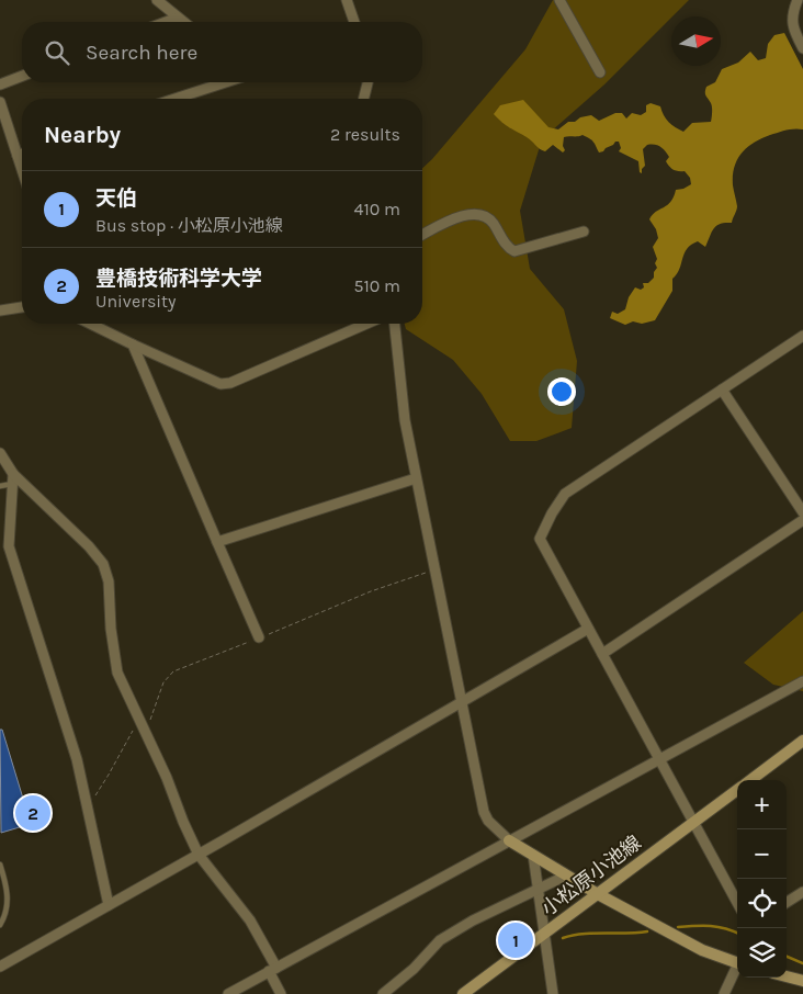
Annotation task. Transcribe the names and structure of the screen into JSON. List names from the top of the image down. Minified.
{"streets":{"main road":["小松原小池線"]},"north":"right","page":{"search":"Search here","heading":["Nearby","2 results"],"list":[{"mark":"1","name":"天伯","note":"Bus stop · 小松原小池線","value":"410 m"},{"mark":"2","name":"豊橋技術科学大学","note":"University","value":"510 m"}],"map_buttons":["+","−"],"pins":["2","1"]}}
